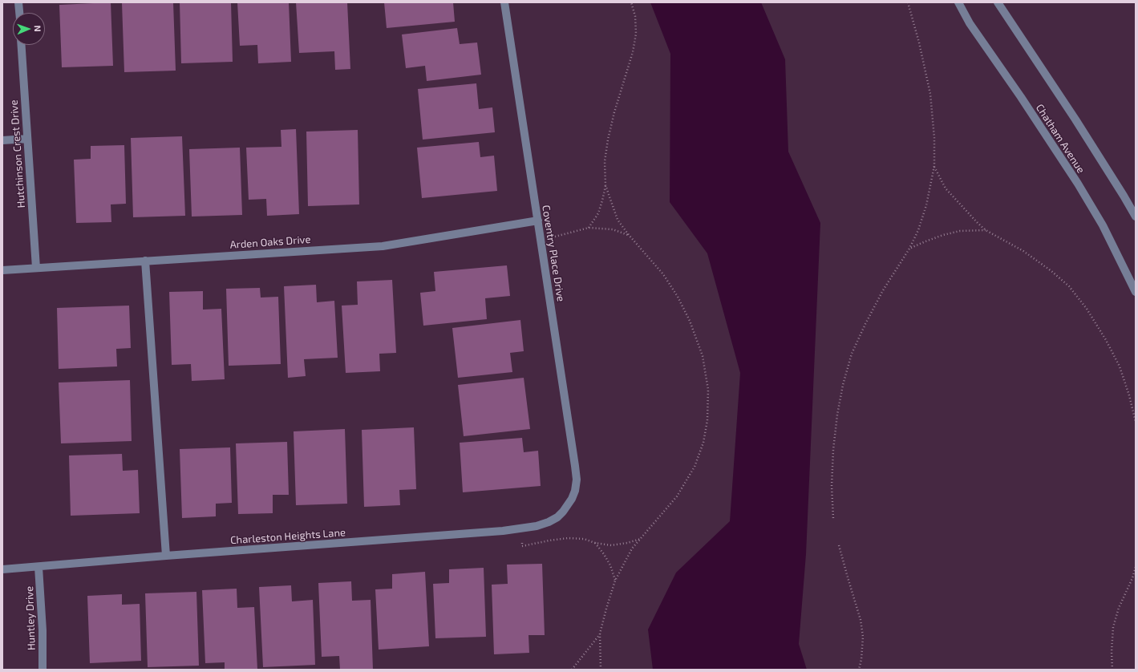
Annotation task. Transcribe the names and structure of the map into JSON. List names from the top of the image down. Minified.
{"streets":{"street":["Chatham Avenue","Hutchinson Crest Drive","Arden Oaks Drive","Coventry Place Drive","Charleston Heights Lane","Huntley Drive"]},"crossings":[["Hutchinson Crest Drive","Arden Oaks Drive"],["Arden Oaks Drive","Coventry Place Drive"],["Coventry Place Drive","Charleston Heights Lane"],["Charleston Heights Lane","Huntley Drive"]],"north":"right"}
